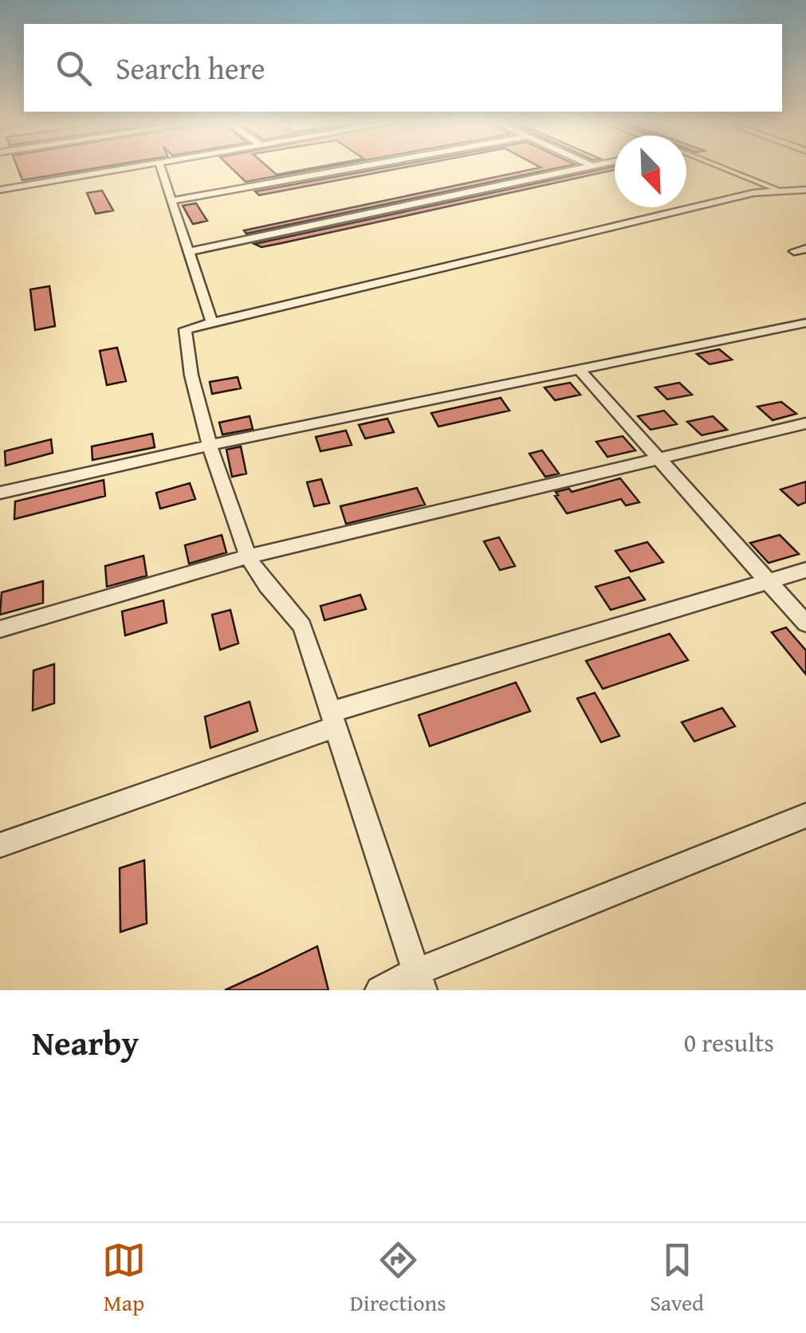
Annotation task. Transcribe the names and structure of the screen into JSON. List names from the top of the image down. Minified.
{"north":"bottom right","page":{"search":"Search here","heading":["Nearby","0 results"],"nav":["Map","Directions","Saved"]}}
